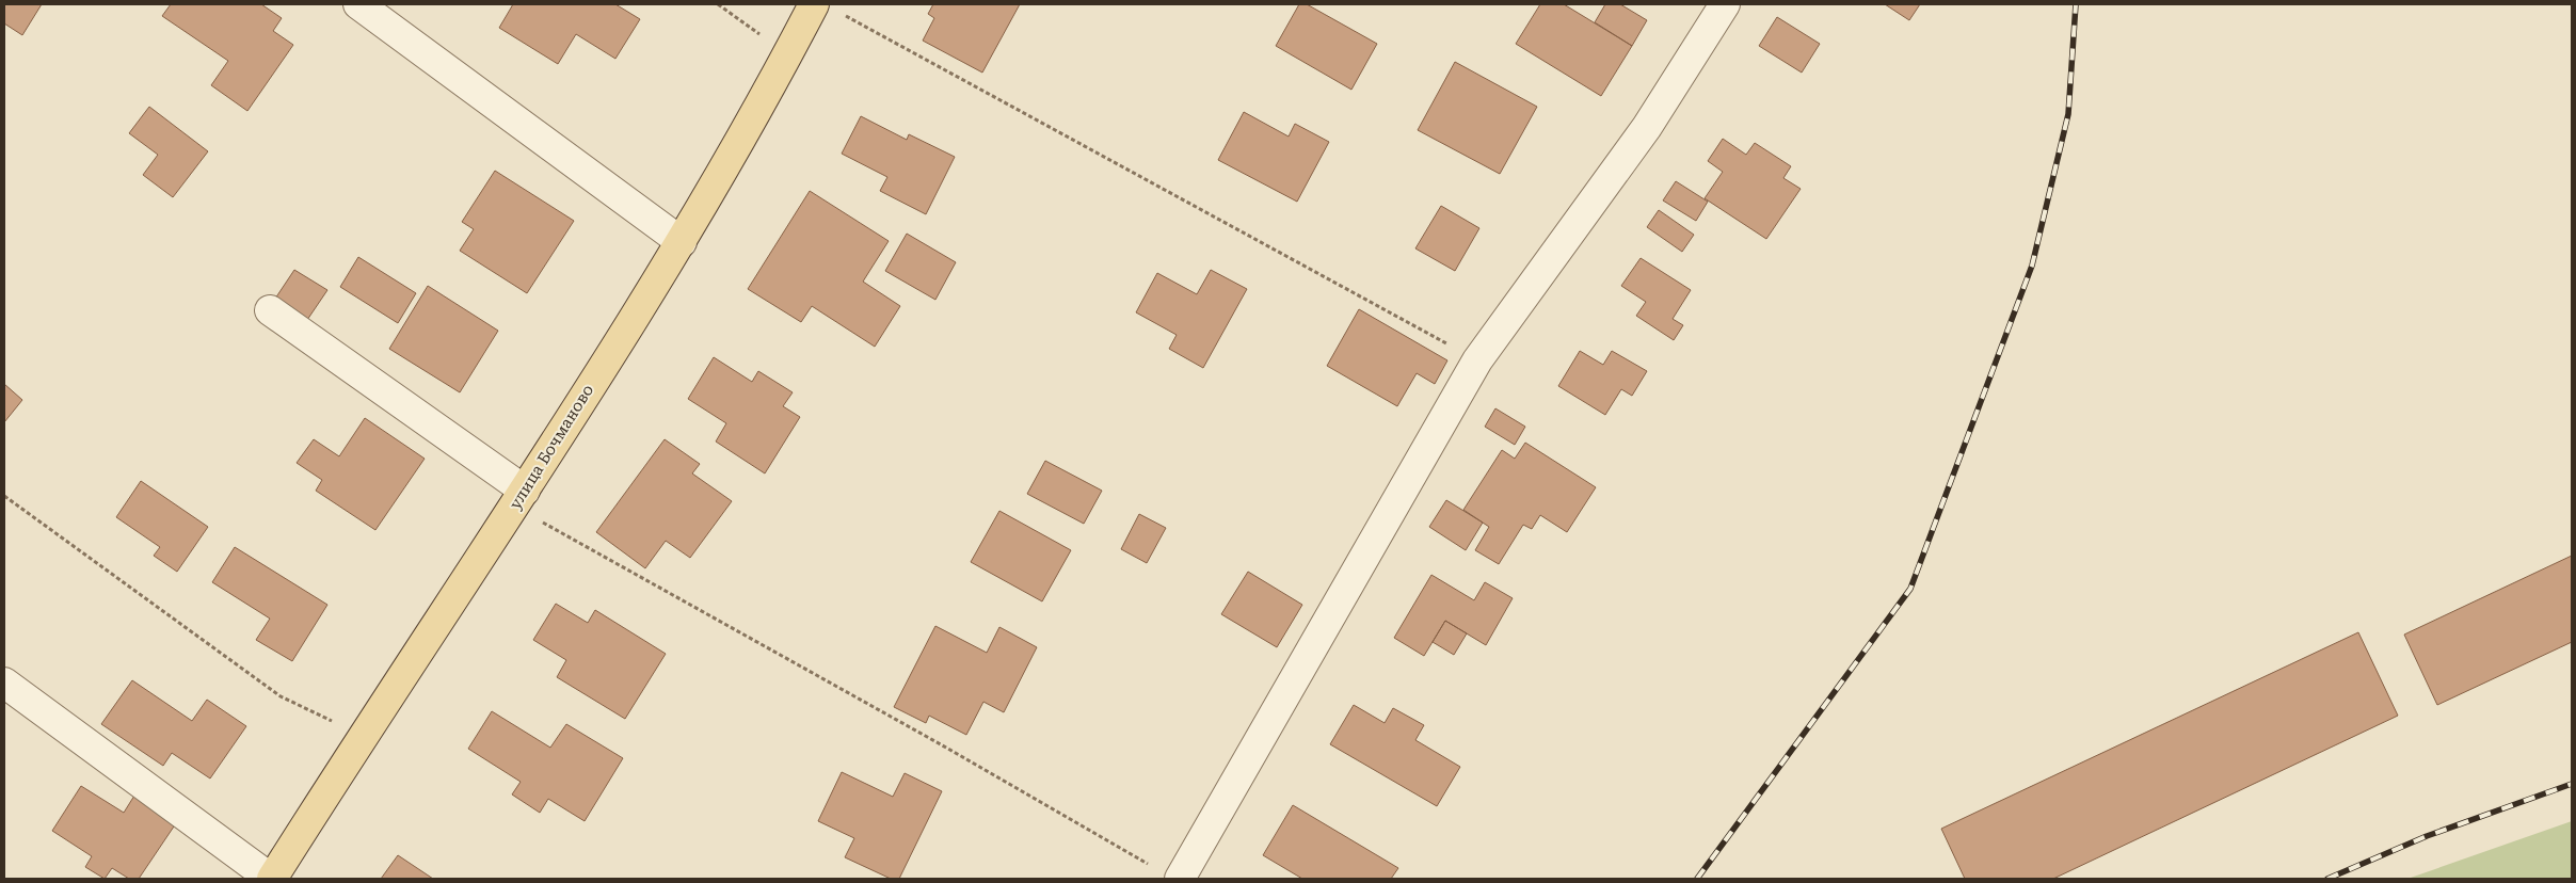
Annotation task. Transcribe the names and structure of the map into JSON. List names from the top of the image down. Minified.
{"streets":{"main road":["улица Бочманово"]}}
